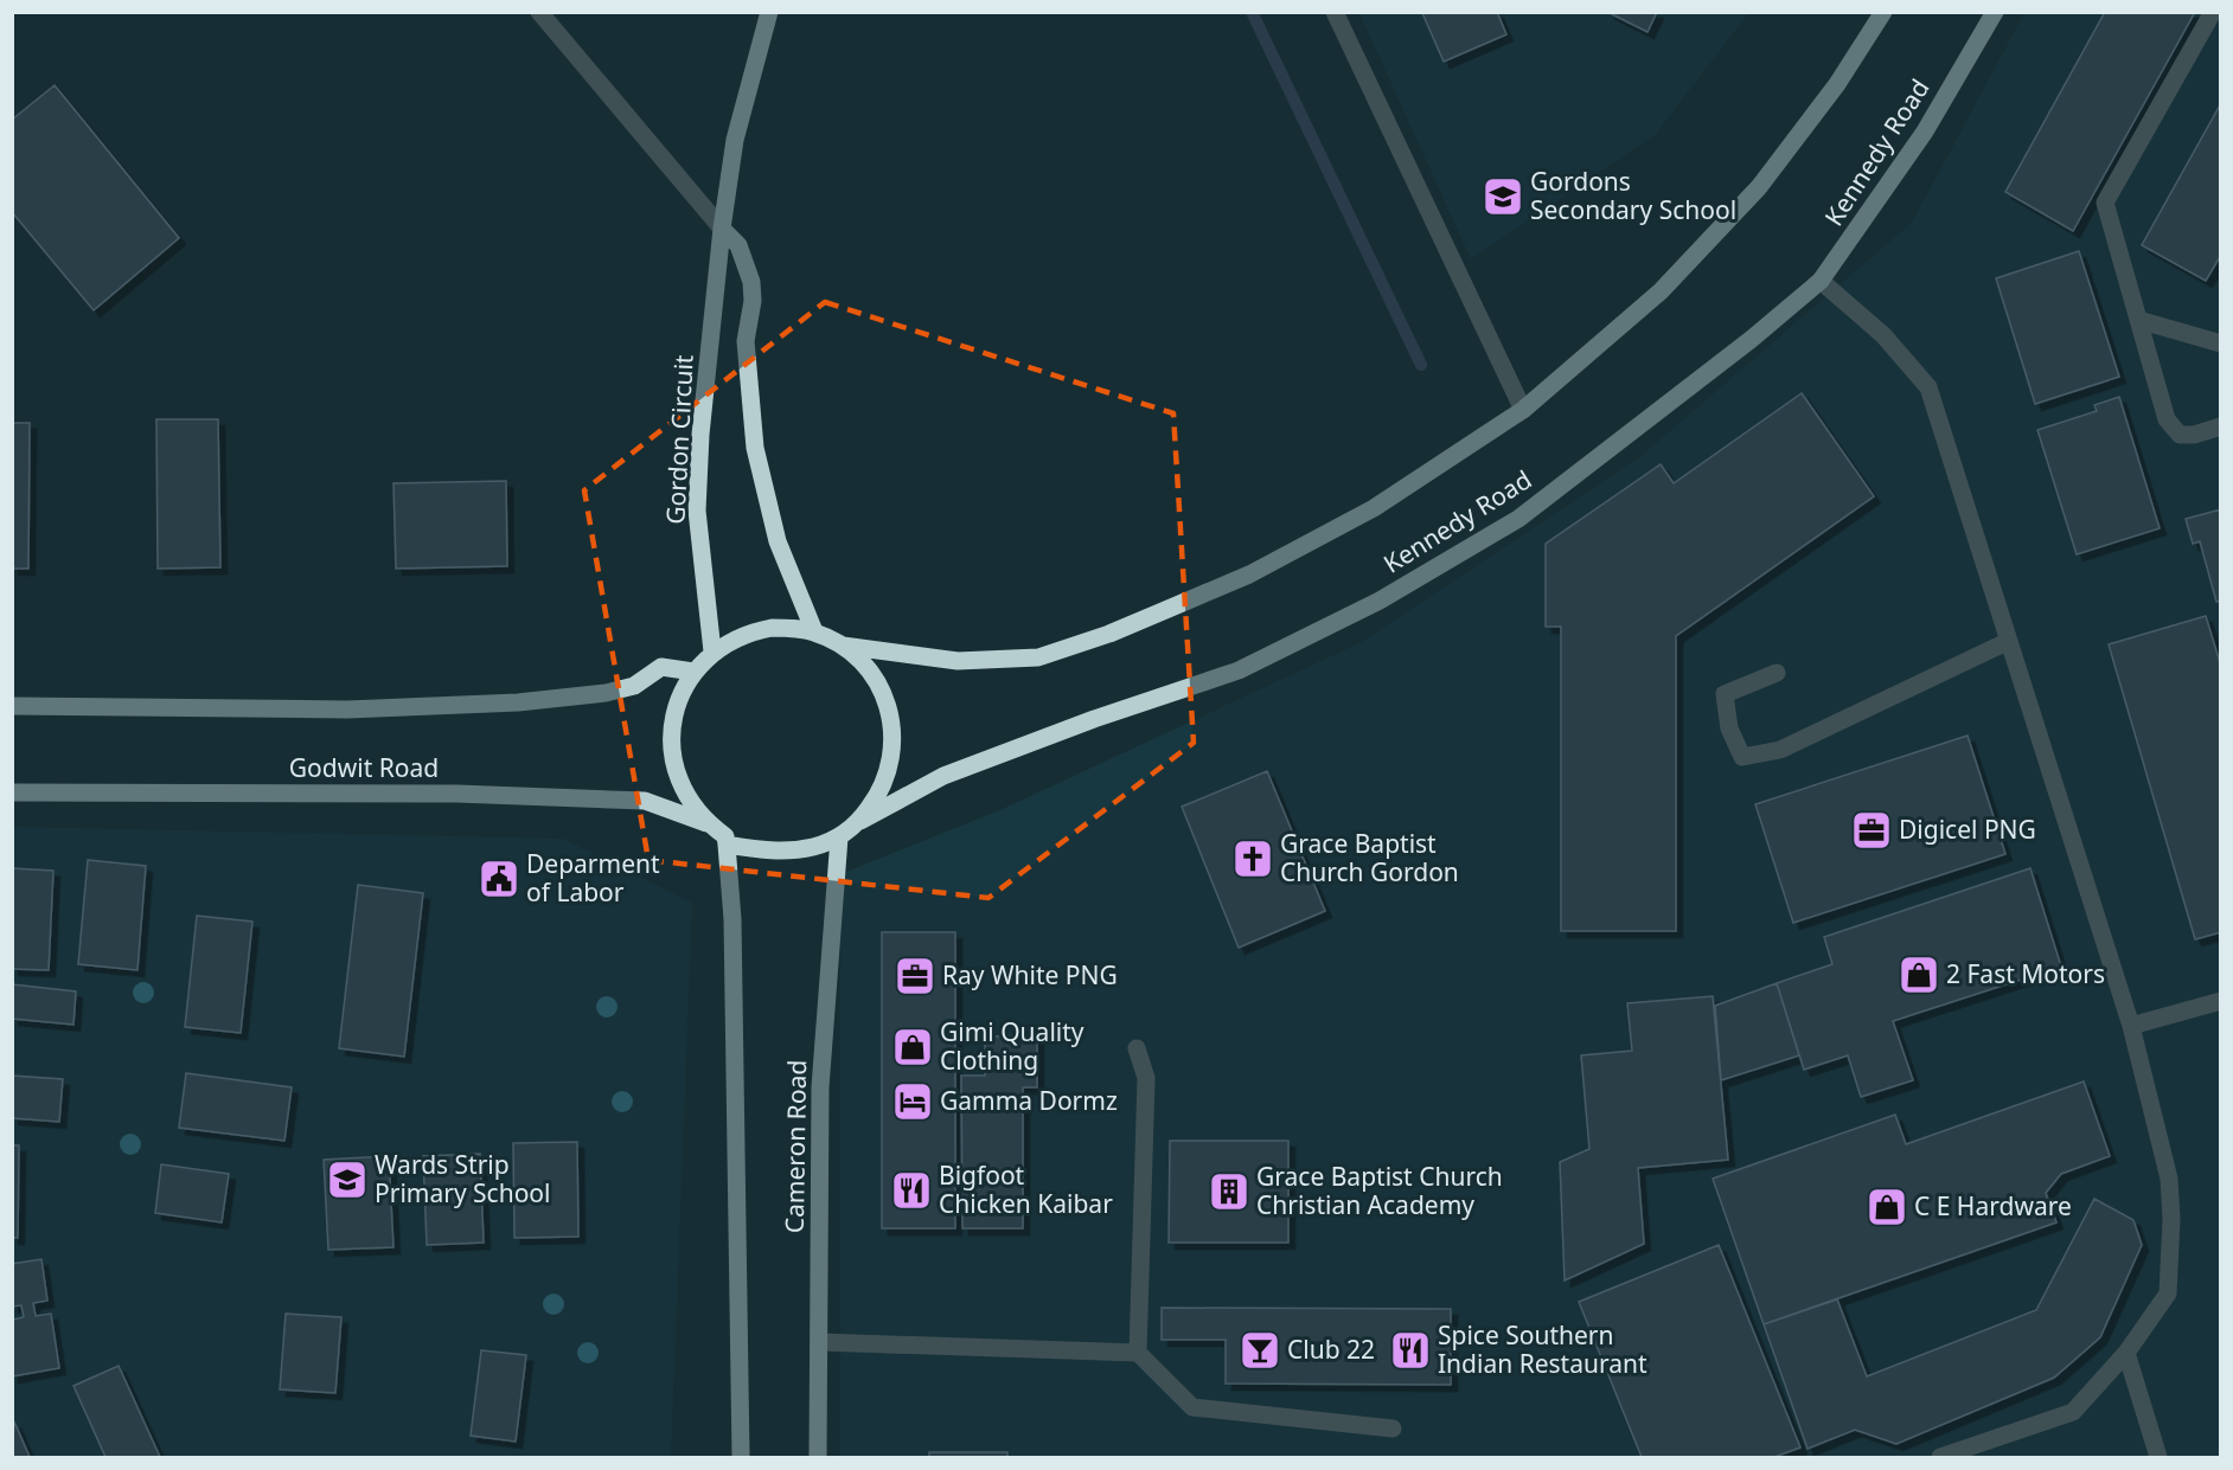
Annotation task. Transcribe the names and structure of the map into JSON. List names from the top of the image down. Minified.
{"streets":{"main road":["Kennedy Road","Gordon Circuit","Godwit Road","Cameron Road"]},"crossings":[["Kennedy Road","Gordon Circuit"],["Kennedy Road","Godwit Road"],["Kennedy Road","Cameron Road"],["Gordon Circuit","Godwit Road"],["Gordon Circuit","Cameron Road"],["Godwit Road","Cameron Road"]],"places":{"school or university":["Gordons Secondary School","Wards Strip Primary School"],"office":["Digicel PNG","Ray White PNG"],"church":["Grace Baptist Church Gordon"],"public building":["Deparment of Labor"],"shop":["2 Fast Motors","Gimi Quality Clothing","C E Hardware"],"hotel":["Gamma Dormz"],"restaurant":["Bigfoot Chicken Kaibar","Spice Southern Indian Restaurant"],"building":["Grace Baptist Church Christian Academy"],"bar":["Club 22"]}}
